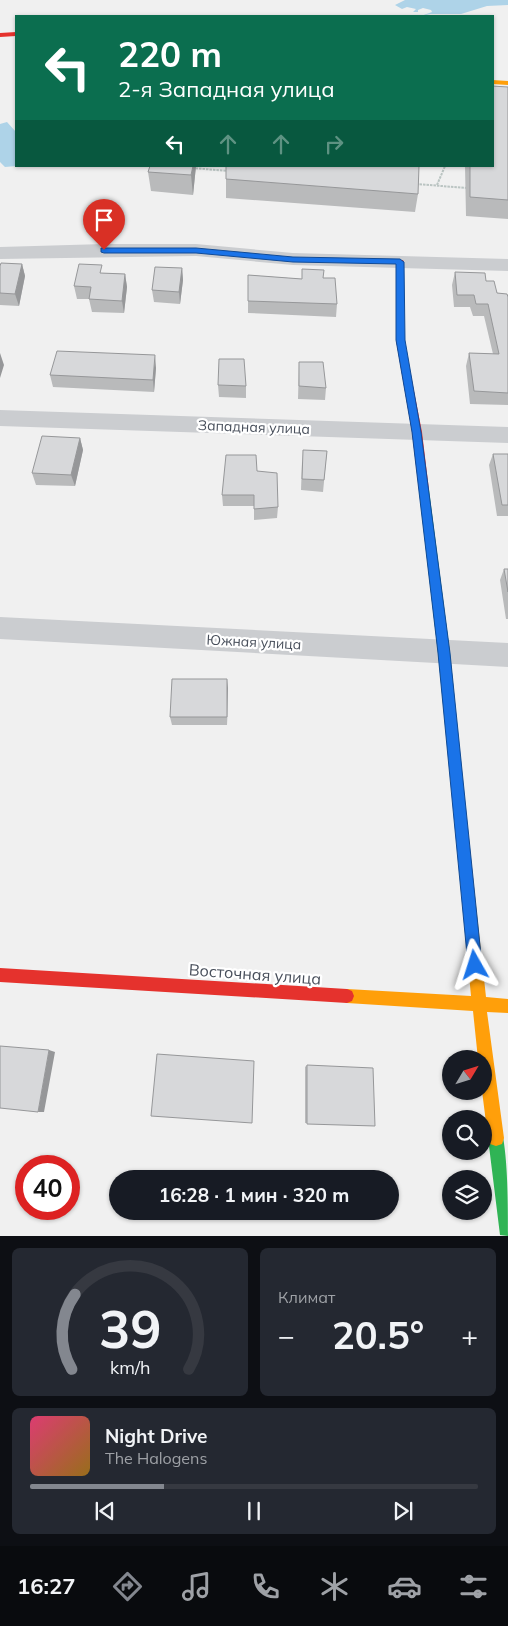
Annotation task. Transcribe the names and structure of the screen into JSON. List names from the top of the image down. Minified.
{"streets":{"street":["Западная улица","Южная улица","Восточная улица"]},"north":"top right","page":{"turn":["220 m","2-я Западная улица"],"limit":"40","trip":"16:28 · 1 мин · 320 m","tile":"Климат","heat":["−","20.5°","+"],"song":["Night Drive","The Halogens"],"tabs":"16:27","gauge":["39","km/h"]}}
